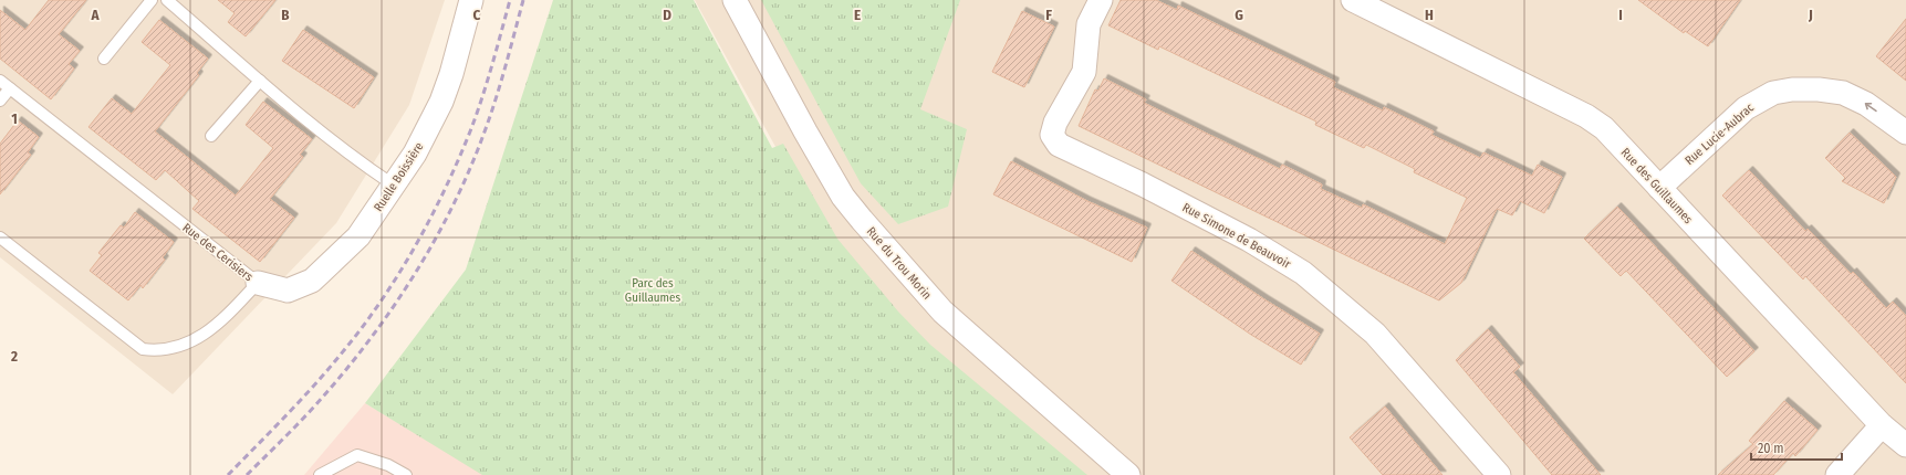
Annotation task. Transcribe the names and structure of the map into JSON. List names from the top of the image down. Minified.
{"streets":{"street":["Rue Lucie-Aubrac","Ruelle Boissière","Rue des Guillaumes","Rue Simone de Beauvoir","Rue du Trou Morin"],"lane":["Rue des Cerisiers"]},"crossings":[["Rue Lucie-Aubrac","Rue des Guillaumes"],["Ruelle Boissière","Rue des Cerisiers"]],"one_way":["Rue Lucie-Aubrac"],"parks":["Parc des Guillaumes"],"scale_bar":"20 m","grid":{"columns":["A","B","C","D","E","F","G","H","I","J"],"rows":["1","2"]}}
